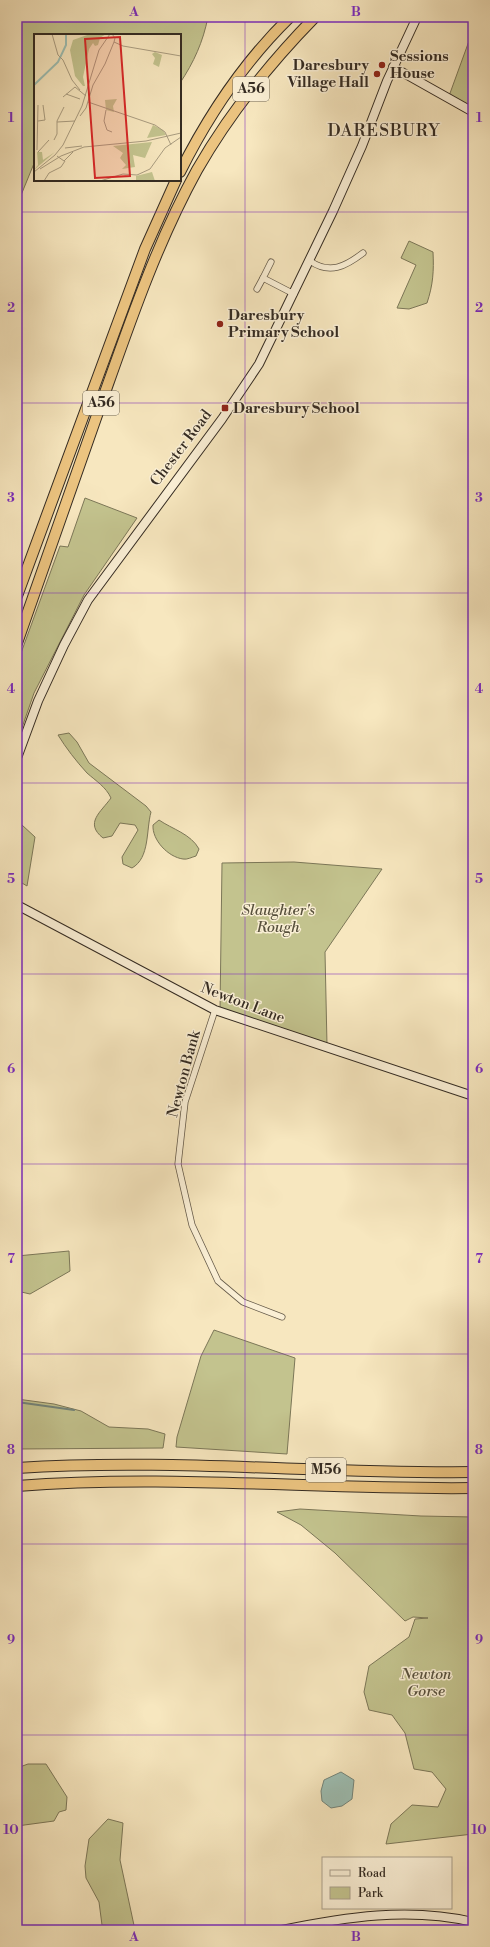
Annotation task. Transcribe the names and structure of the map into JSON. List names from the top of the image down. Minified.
{"streets":{"highway":["A56","M56"],"street":["Chester Road","Newton Lane","Newton Bank"]},"crossings":[["Newton Lane","Newton Bank"]],"districts":["DARESBURY"],"parks":["Slaughter's Rough","Newton Gorse"],"places":{"other":["Sessions House","Daresbury Village Hall","Daresbury Primary School"],"transit":["Daresbury School"]},"legend":["Road","Park"],"grid":{"columns":["A","B"],"rows":["1","2","3","4","5","6","7","8","9","10"]}}
